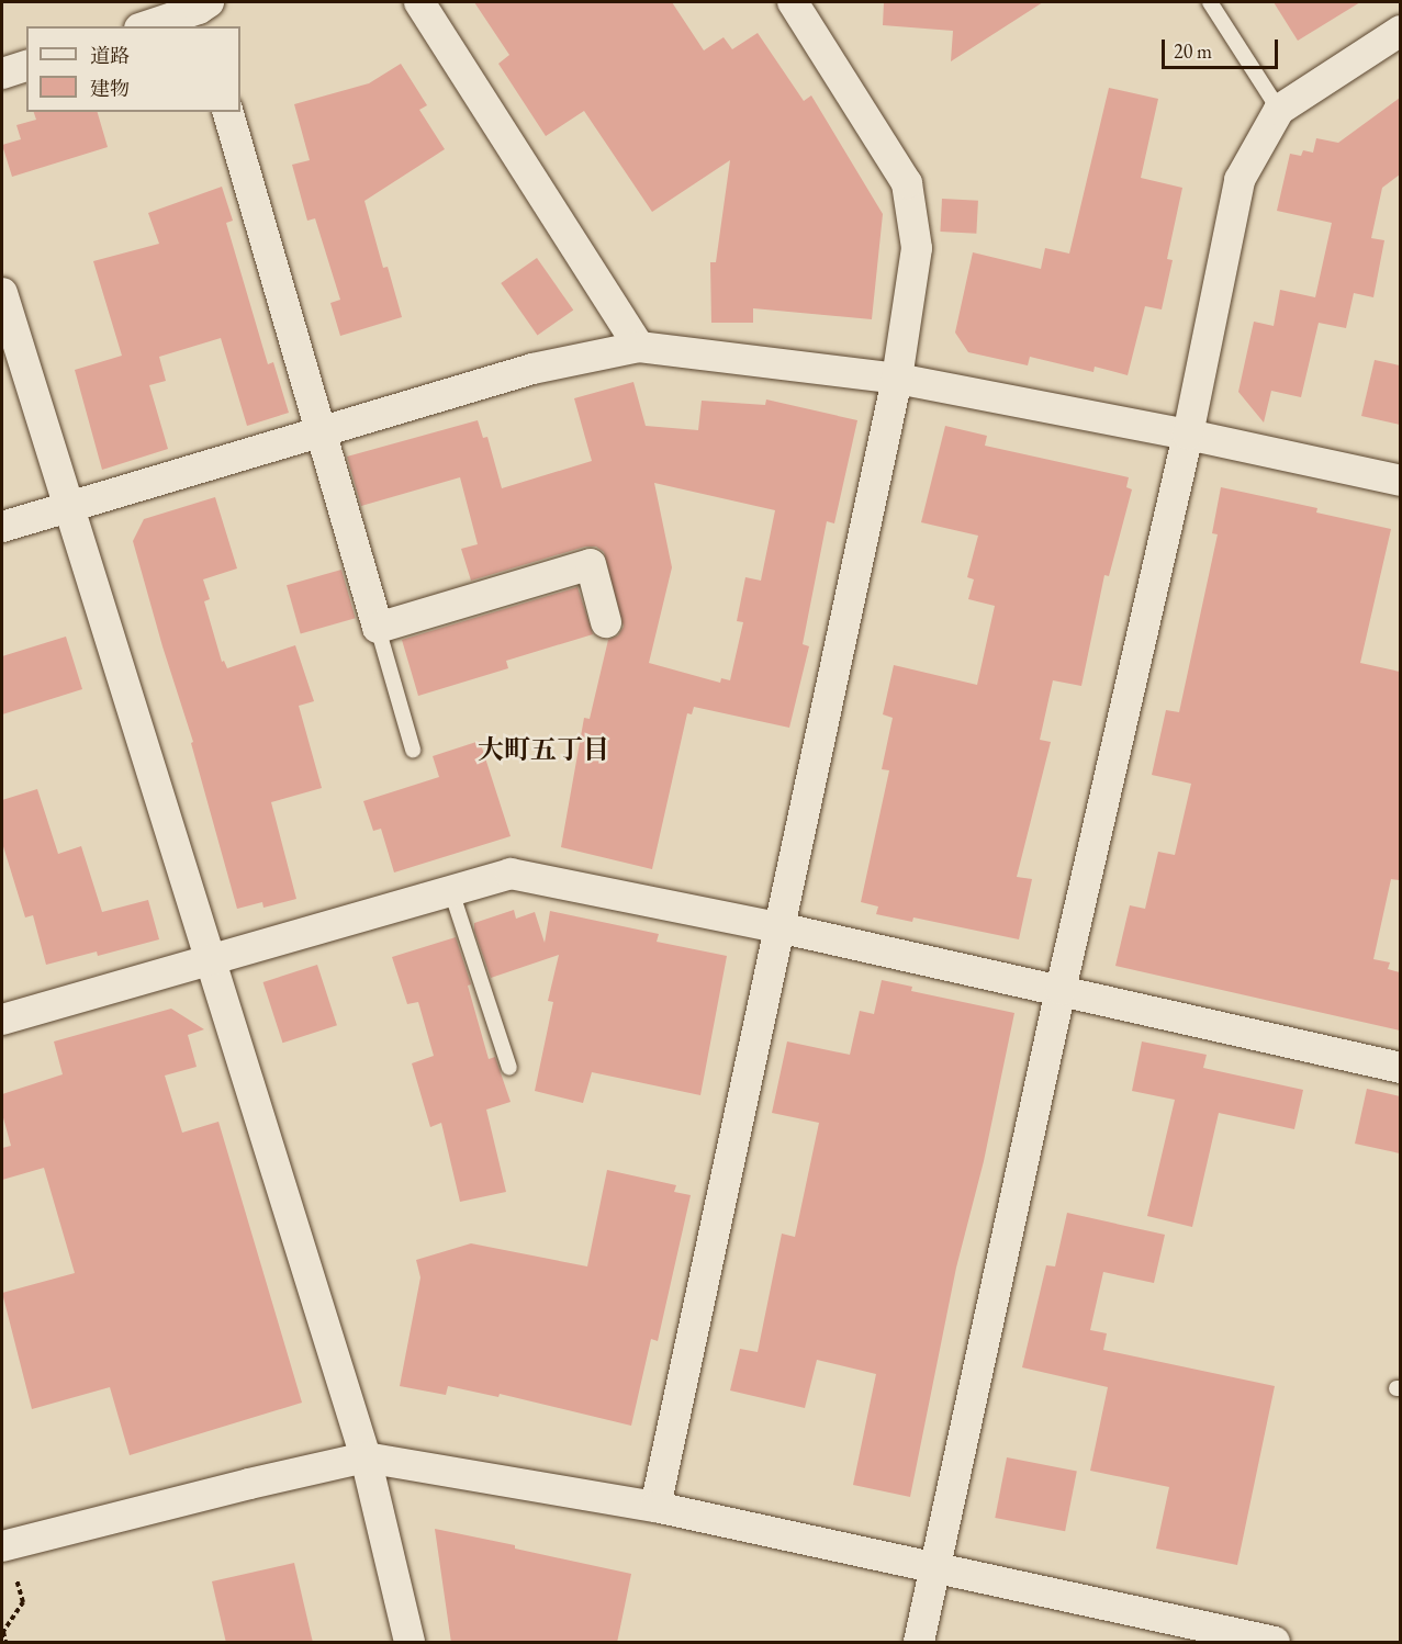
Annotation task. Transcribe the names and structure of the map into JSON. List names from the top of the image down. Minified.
{"districts":["大町五丁目"],"legend":["道路","建物"],"scale_bar":"20 m"}
